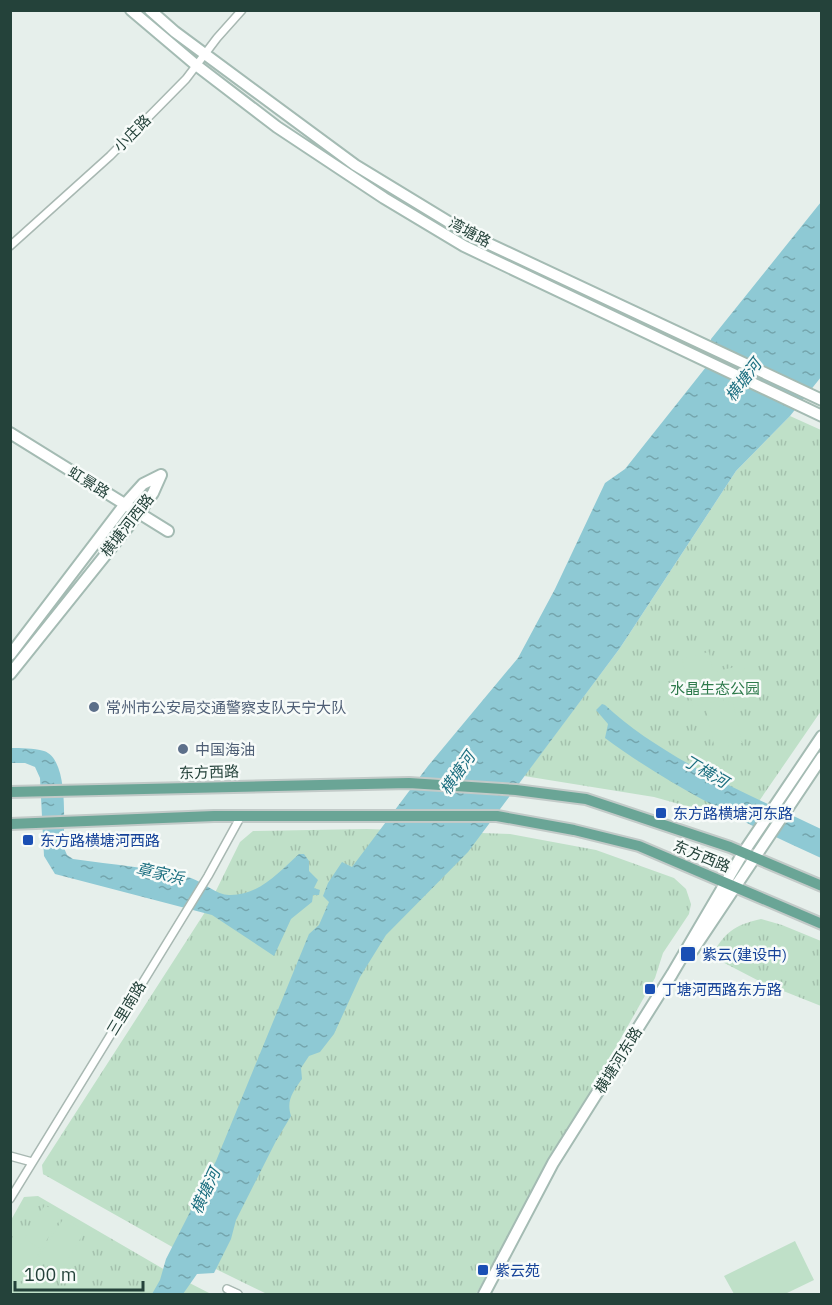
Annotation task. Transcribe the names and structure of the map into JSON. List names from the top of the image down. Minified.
{"streets":{"main road":["东方西路"],"street":["小庄路","湾塘路","虹景路","横塘河西路","三里南路","横塘河东路"]},"crossings":[["小庄路","湾塘路"],["虹景路","横塘河西路"],["东方西路","三里南路"],["东方西路","横塘河东路"]],"water":["横塘河","丁横河","章家浜"],"parks":["水晶生态公园"],"places":{"other":["常州市公安局交通警察支队天宁大队","中国海油"],"transit":["东方路横塘河东路","东方路横塘河西路","紫云(建设中)","丁塘河西路东方路","紫云苑"]},"scale_bar":"100 m"}
